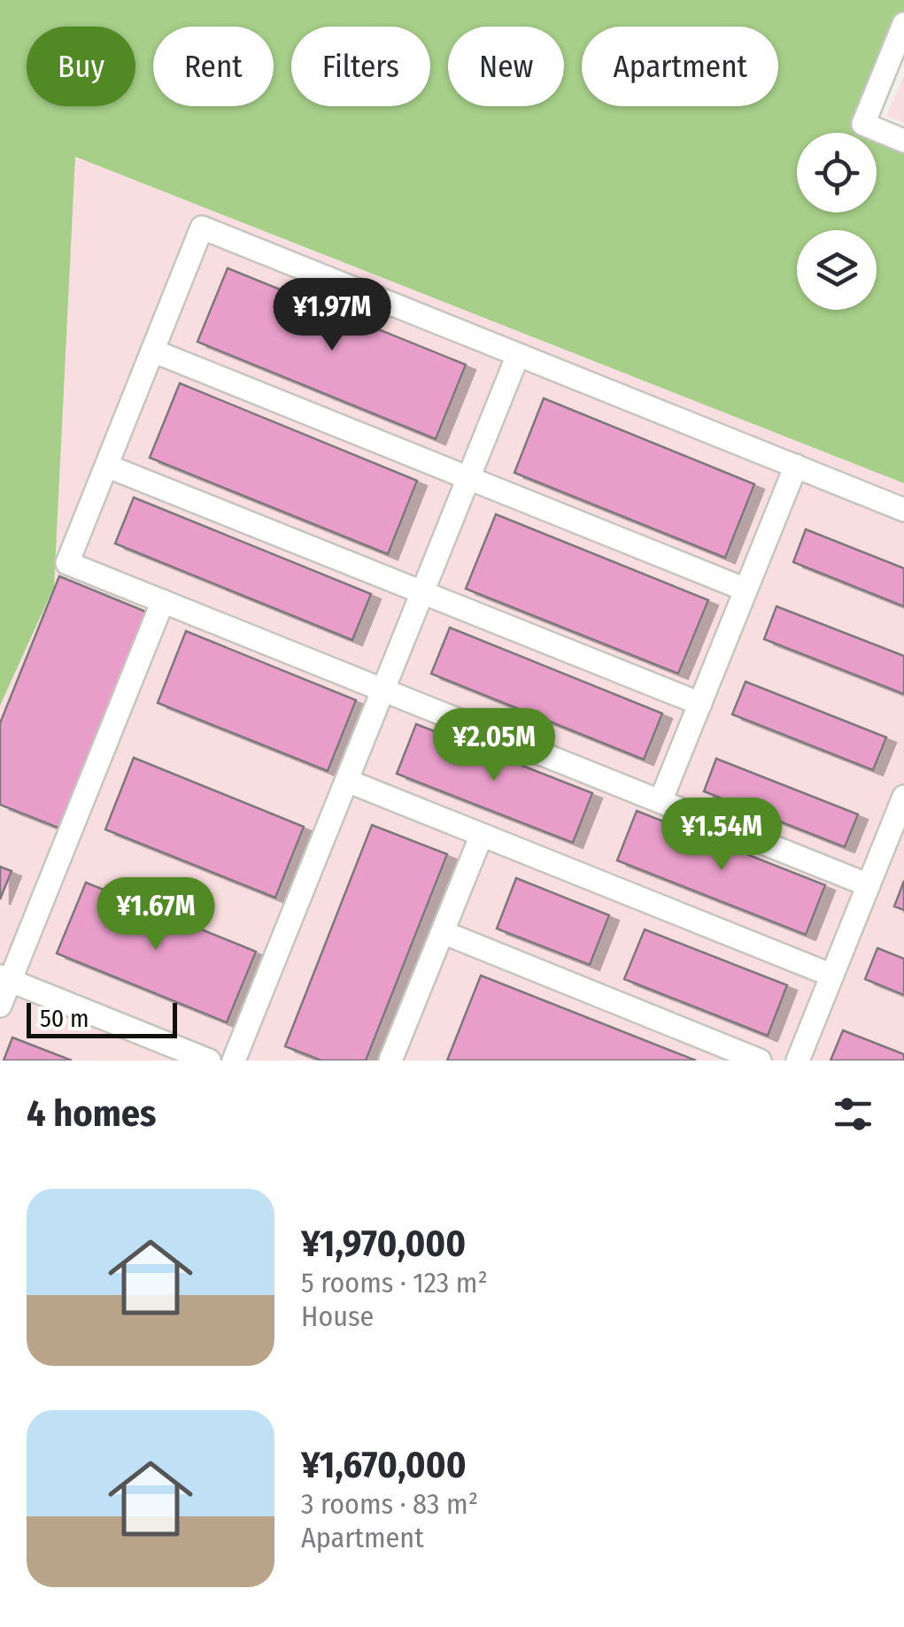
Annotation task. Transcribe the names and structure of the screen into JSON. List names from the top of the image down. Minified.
{"scale_bar":"50 m","page":{"chip":["Buy","Rent","Filters","New","Apartment"],"price":["¥1.97M","¥2.05M","¥1.54M","¥1.67M"],"scale":"50 m","heading":"4 homes","list":[{"name":"¥1,970,000","note":"5 rooms · 123 m² · House"},{"name":"¥1,670,000","note":"3 rooms · 83 m² · Apartment"}]}}
